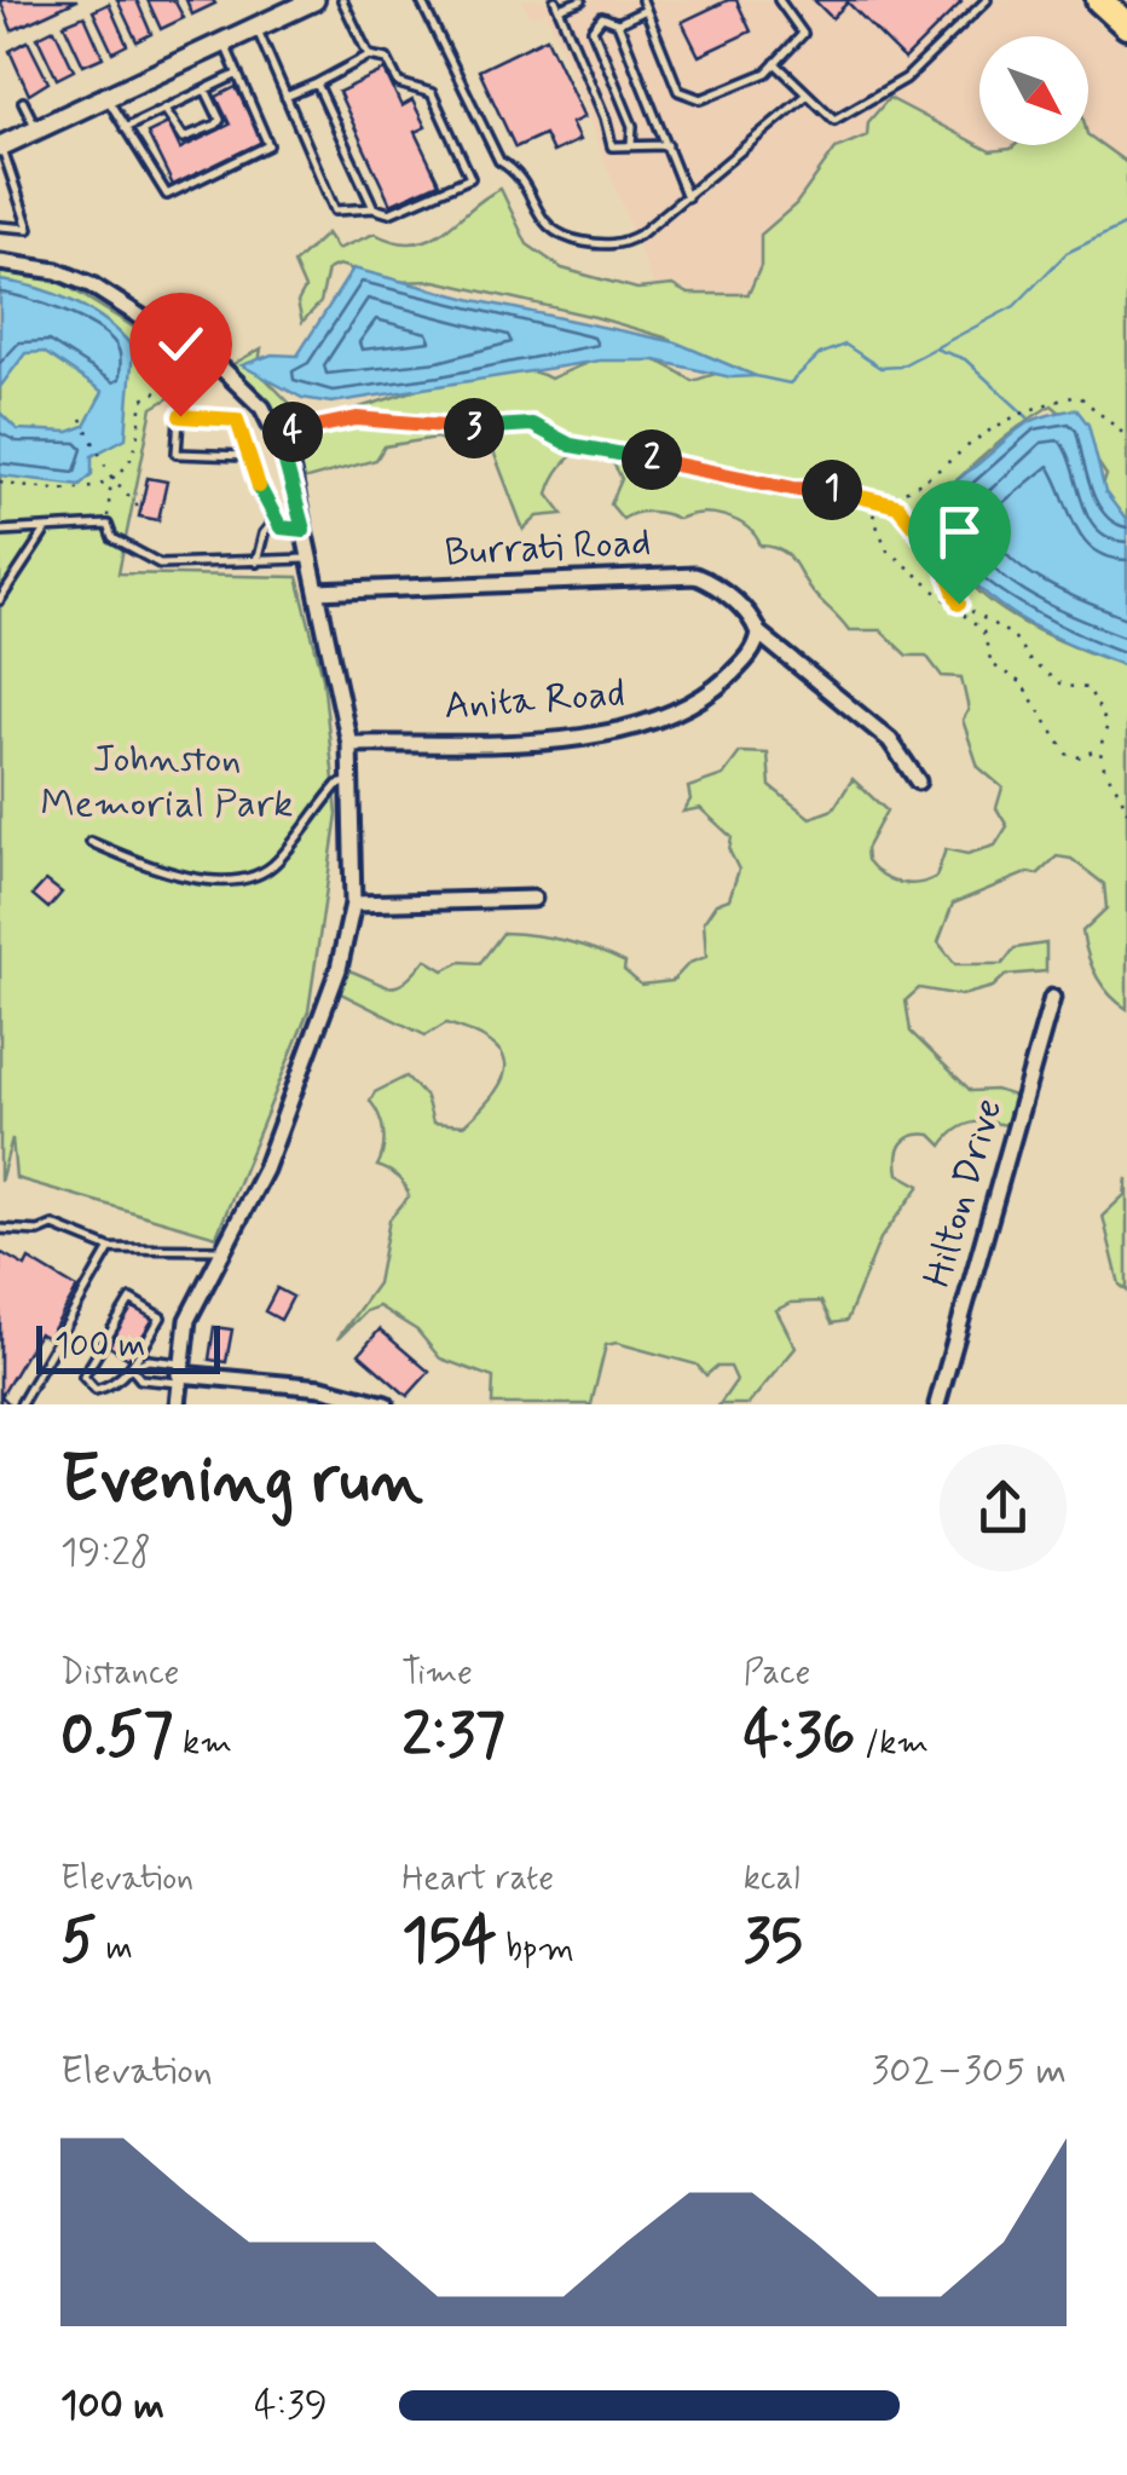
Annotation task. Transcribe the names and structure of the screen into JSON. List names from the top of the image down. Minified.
{"streets":{"street":["Burrati Road","Anita Road","Hilton Drive"]},"crossings":[["Burrati Road","Anita Road"]],"parks":["Johnston Memorial Park"],"scale_bar":"100 m","north":"bottom right","page":{"pins":["3","4","2","1"],"scale":"100 m","heading":["Evening run","19:28"],"stats":[["Distance","0.57 km"],["Time","2:37"],["Pace","4:36 /km"],["Elevation","5 m"],["Heart rate","154 bpm"],["kcal","35"]],"chart":["Elevation","302–305 m"],"list":[{"name":"100 m","note":"4:39"}]}}
